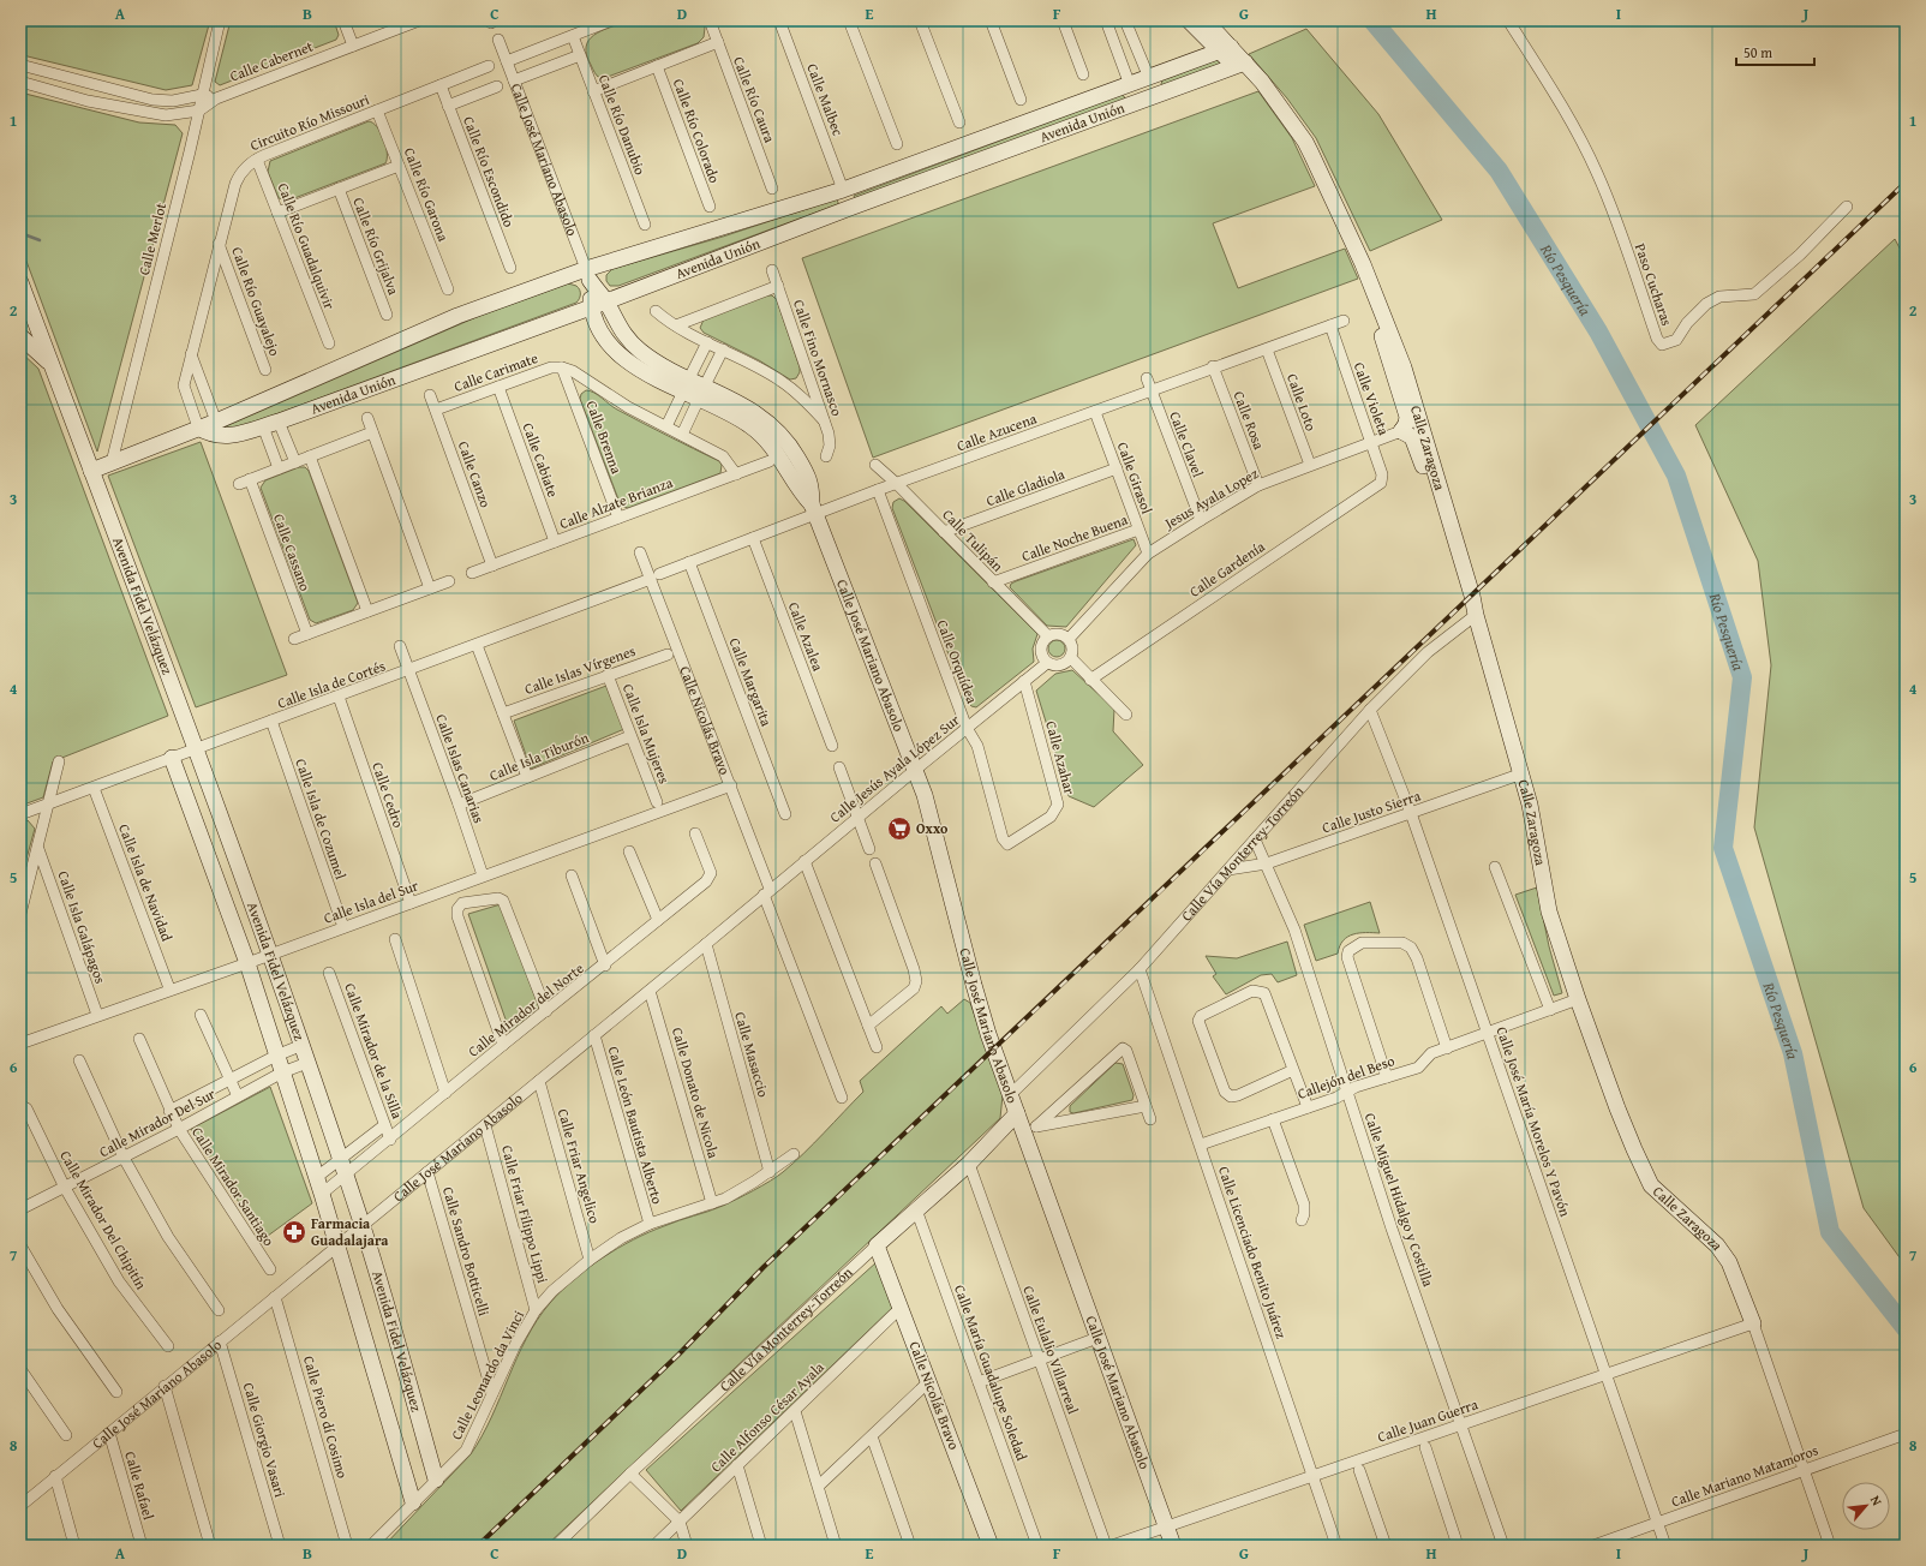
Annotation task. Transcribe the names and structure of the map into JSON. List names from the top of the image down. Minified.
{"streets":{"street":["Calle Cabernet","Calle Río Caura","Calle Malbec","Circuito Río Missouri","Avenida Unión","Calle Río Danubio","Calle Río Colorado","Calle José Mariano Abasolo","Calle Río Escondido","Calle Río Garona","Calle Merlot","Calle Río Guadalquivir","Calle Río Grijalva","Paso Cucharas","Calle Río Guayalejo","Calle Fino Mornasco","Calle Carimate","Calle Violeta","Calle Loto","Calle Rosa","Calle Azucena","Calle Brenna","Calle Clavel","Calle Zaragoza","Calle Cabiate","Calle Canzo","Calle Girasol","Calle Gladiola","Jesus Ayala Lopez","Calle Alzate Brianza","Calle Noche Buena","Calle Tulipán","Calle Cassano","Calle Gardenía","Avenida Fidel Velázquez","Calle Azalea","Calle Orquídea","Calle Islas Vírgenes","Calle Margarita","Calle Isla de Cortés","Calle Nicolás Bravo","Calle Isla Mujeres","Calle Isla Tiburón","Calle Azahar","Calle Islas Canarias","Calle Jesús Ayala López Sur","Calle Cedro","Calle Justo Sierra","Calle Isla de Cozumel","Calle Vía Monterrey-Torreón","Calle Isla de Navidad","Calle Isla del Sur","Calle Isla Galápagos","Calle Mirador del Norte","Calle Mirador de la Silla","Calle Masaccio","Callejón del Beso","Calle Donato de Nicola","Calle José María Morelos Y Pavón","Calle Mirador Del Sur","Calle León Bautista Alberto","Calle Friar Angelico","Calle Mirador Santiago","Calle Miguel Hidalgo y Costilla","Calle Friar Filippo Lippi","Calle Mirador Del Chipitín","Calle Sandro Botticelli","Calle Licenciado Benito Juárez","Calle Eulalio Villarreal","Calle María Guadalupe Soledad","Calle Leonardo da Vinci","Calle Piero dí Cosimo","Calle Alfonso César Ayala","Calle Juan Guerra","Calle Giorgio Vasari","Calle Mariano Matamoros","Calle Rafael"]},"crossings":[["Calle Cabernet","Calle Merlot"],["Calle Malbec","Avenida Unión"],["Circuito Río Missouri","Avenida Unión"],["Circuito Río Missouri","Calle Río Escondido"],["Circuito Río Missouri","Calle Río Garona"],["Circuito Río Missouri","Calle Río Guadalquivir"],["Circuito Río Missouri","Calle Río Guayalejo"],["Avenida Unión","Calle José Mariano Abasolo"],["Avenida Unión","Calle Merlot"],["Avenida Unión","Calle Zaragoza"],["Avenida Unión","Avenida Fidel Velázquez"],["Calle José Mariano Abasolo","Calle Azucena"],["Calle José Mariano Abasolo","Avenida Fidel Velázquez"],["Calle José Mariano Abasolo","Calle Nicolás Bravo"],["Calle José Mariano Abasolo","Calle Jesús Ayala López Sur"],["Calle José Mariano Abasolo","Calle Vía Monterrey-Torreón"],["Calle José Mariano Abasolo","Calle Masaccio"],["Calle José Mariano Abasolo","Calle Donato de Nicola"],["Calle José Mariano Abasolo","Calle León Bautista Alberto"],["Calle José Mariano Abasolo","Calle Friar Angelico"],["Calle José Mariano Abasolo","Calle Friar Filippo Lippi"],["Calle José Mariano Abasolo","Calle Sandro Botticelli"],["Calle José Mariano Abasolo","Calle Piero dí Cosimo"],["Calle José Mariano Abasolo","Calle Juan Guerra"],["Calle José Mariano Abasolo","Calle Giorgio Vasari"],["Calle José Mariano Abasolo","Calle Rafael"],["Calle Carimate","Calle Brenna"],["Calle Carimate","Calle Cabiate"],["Calle Carimate","Calle Canzo"],["Calle Violeta","Calle Azucena"],["Calle Violeta","Jesus Ayala Lopez"],["Calle Violeta","Calle Gardenía"],["Calle Loto","Calle Azucena"],["Calle Loto","Jesus Ayala Lopez"],["Calle Rosa","Calle Azucena"],["Calle Rosa","Jesus Ayala Lopez"],["Calle Azucena","Calle Clavel"],["Calle Azucena","Calle Girasol"],["Calle Azucena","Calle Tulipán"],["Calle Azucena","Calle Azalea"],["Calle Azucena","Calle Orquídea"],["Calle Azucena","Calle Margarita"],["Calle Azucena","Calle Isla de Cortés"],["Calle Azucena","Calle Nicolás Bravo"],["Calle Brenna","Calle Alzate Brianza"],["Calle Clavel","Jesus Ayala Lopez"],["Calle Zaragoza","Calle Justo Sierra"],["Calle Zaragoza","Calle Vía Monterrey-Torreón"],["Calle Zaragoza","Callejón del Beso"],["Calle Zaragoza","Calle Juan Guerra"],["Calle Zaragoza","Calle Mariano Matamoros"],["Calle Cabiate","Calle Alzate Brianza"],["Calle Canzo","Calle Alzate Brianza"],["Calle Girasol","Calle Gladiola"],["Calle Girasol","Jesus Ayala Lopez"],["Calle Girasol","Calle Noche Buena"],["Calle Gladiola","Calle Tulipán"],["Jesus Ayala Lopez","Calle Tulipán"],["Jesus Ayala Lopez","Calle Jesús Ayala López Sur"],["Calle Noche Buena","Calle Tulipán"],["Calle Tulipán","Calle Jesús Ayala López Sur"],["Avenida Fidel Velázquez","Calle Isla de Cortés"],["Avenida Fidel Velázquez","Calle Isla del Sur"],["Avenida Fidel Velázquez","Calle Mirador del Norte"],["Avenida Fidel Velázquez","Calle Mirador Del Sur"],["Avenida Fidel Velázquez","Calle Leonardo da Vinci"],["Calle Orquídea","Calle Azahar"],["Calle Orquídea","Calle Jesús Ayala López Sur"],["Calle Islas Vírgenes","Calle Isla Mujeres"],["Calle Isla de Cortés","Calle Nicolás Bravo"],["Calle Isla de Cortés","Calle Islas Canarias"],["Calle Isla de Cortés","Calle Cedro"],["Calle Isla de Cortés","Calle Isla de Cozumel"],["Calle Isla de Cortés","Calle Isla de Navidad"],["Calle Nicolás Bravo","Calle Vía Monterrey-Torreón"],["Calle Nicolás Bravo","Calle Isla del Sur"],["Calle Nicolás Bravo","Calle Alfonso César Ayala"],["Calle Isla Mujeres","Calle Isla Tiburón"],["Calle Isla Tiburón","Calle Islas Canarias"],["Calle Azahar","Calle Jesús Ayala López Sur"],["Calle Islas Canarias","Calle Isla del Sur"],["Calle Cedro","Calle Isla del Sur"],["Calle Justo Sierra","Calle Vía Monterrey-Torreón"],["Calle Justo Sierra","Calle José María Morelos Y Pavón"],["Calle Justo Sierra","Calle Miguel Hidalgo y Costilla"],["Calle Isla de Cozumel","Calle Isla del Sur"],["Calle Vía Monterrey-Torreón","Calle José María Morelos Y Pavón"],["Calle Vía Monterrey-Torreón","Calle Miguel Hidalgo y Costilla"],["Calle Vía Monterrey-Torreón","Calle Licenciado Benito Juárez"],["Calle Vía Monterrey-Torreón","Calle Eulalio Villarreal"],["Calle Vía Monterrey-Torreón","Calle María Guadalupe Soledad"],["Calle Isla de Navidad","Calle Isla del Sur"],["Calle Isla del Sur","Calle Isla Galápagos"],["Calle Mirador del Norte","Calle Mirador de la Silla"],["Calle Masaccio","Calle Leonardo da Vinci"],["Callejón del Beso","Calle José María Morelos Y Pavón"],["Callejón del Beso","Calle Miguel Hidalgo y Costilla"],["Callejón del Beso","Calle Licenciado Benito Juárez"],["Calle Donato de Nicola","Calle Leonardo da Vinci"],["Calle José María Morelos Y Pavón","Calle Juan Guerra"],["Calle José María Morelos Y Pavón","Calle Mariano Matamoros"],["Calle Mirador Del Sur","Calle Mirador Santiago"],["Calle Mirador Del Sur","Calle Mirador Del Chipitín"],["Calle León Bautista Alberto","Calle Leonardo da Vinci"],["Calle Friar Angelico","Calle Leonardo da Vinci"],["Calle Miguel Hidalgo y Costilla","Calle Juan Guerra"],["Calle Friar Filippo Lippi","Calle Leonardo da Vinci"],["Calle Sandro Botticelli","Calle Leonardo da Vinci"],["Calle Licenciado Benito Juárez","Calle Juan Guerra"]],"water":["Río Pesquería"],"places":{"supermarket":["Oxxo"],"pharmacy":["Farmacia Guadalajara"]},"scale_bar":"50 m","north":"top right","grid":{"columns":["A","B","C","D","E","F","G","H","I","J"],"rows":["1","2","3","4","5","6","7","8"]}}
